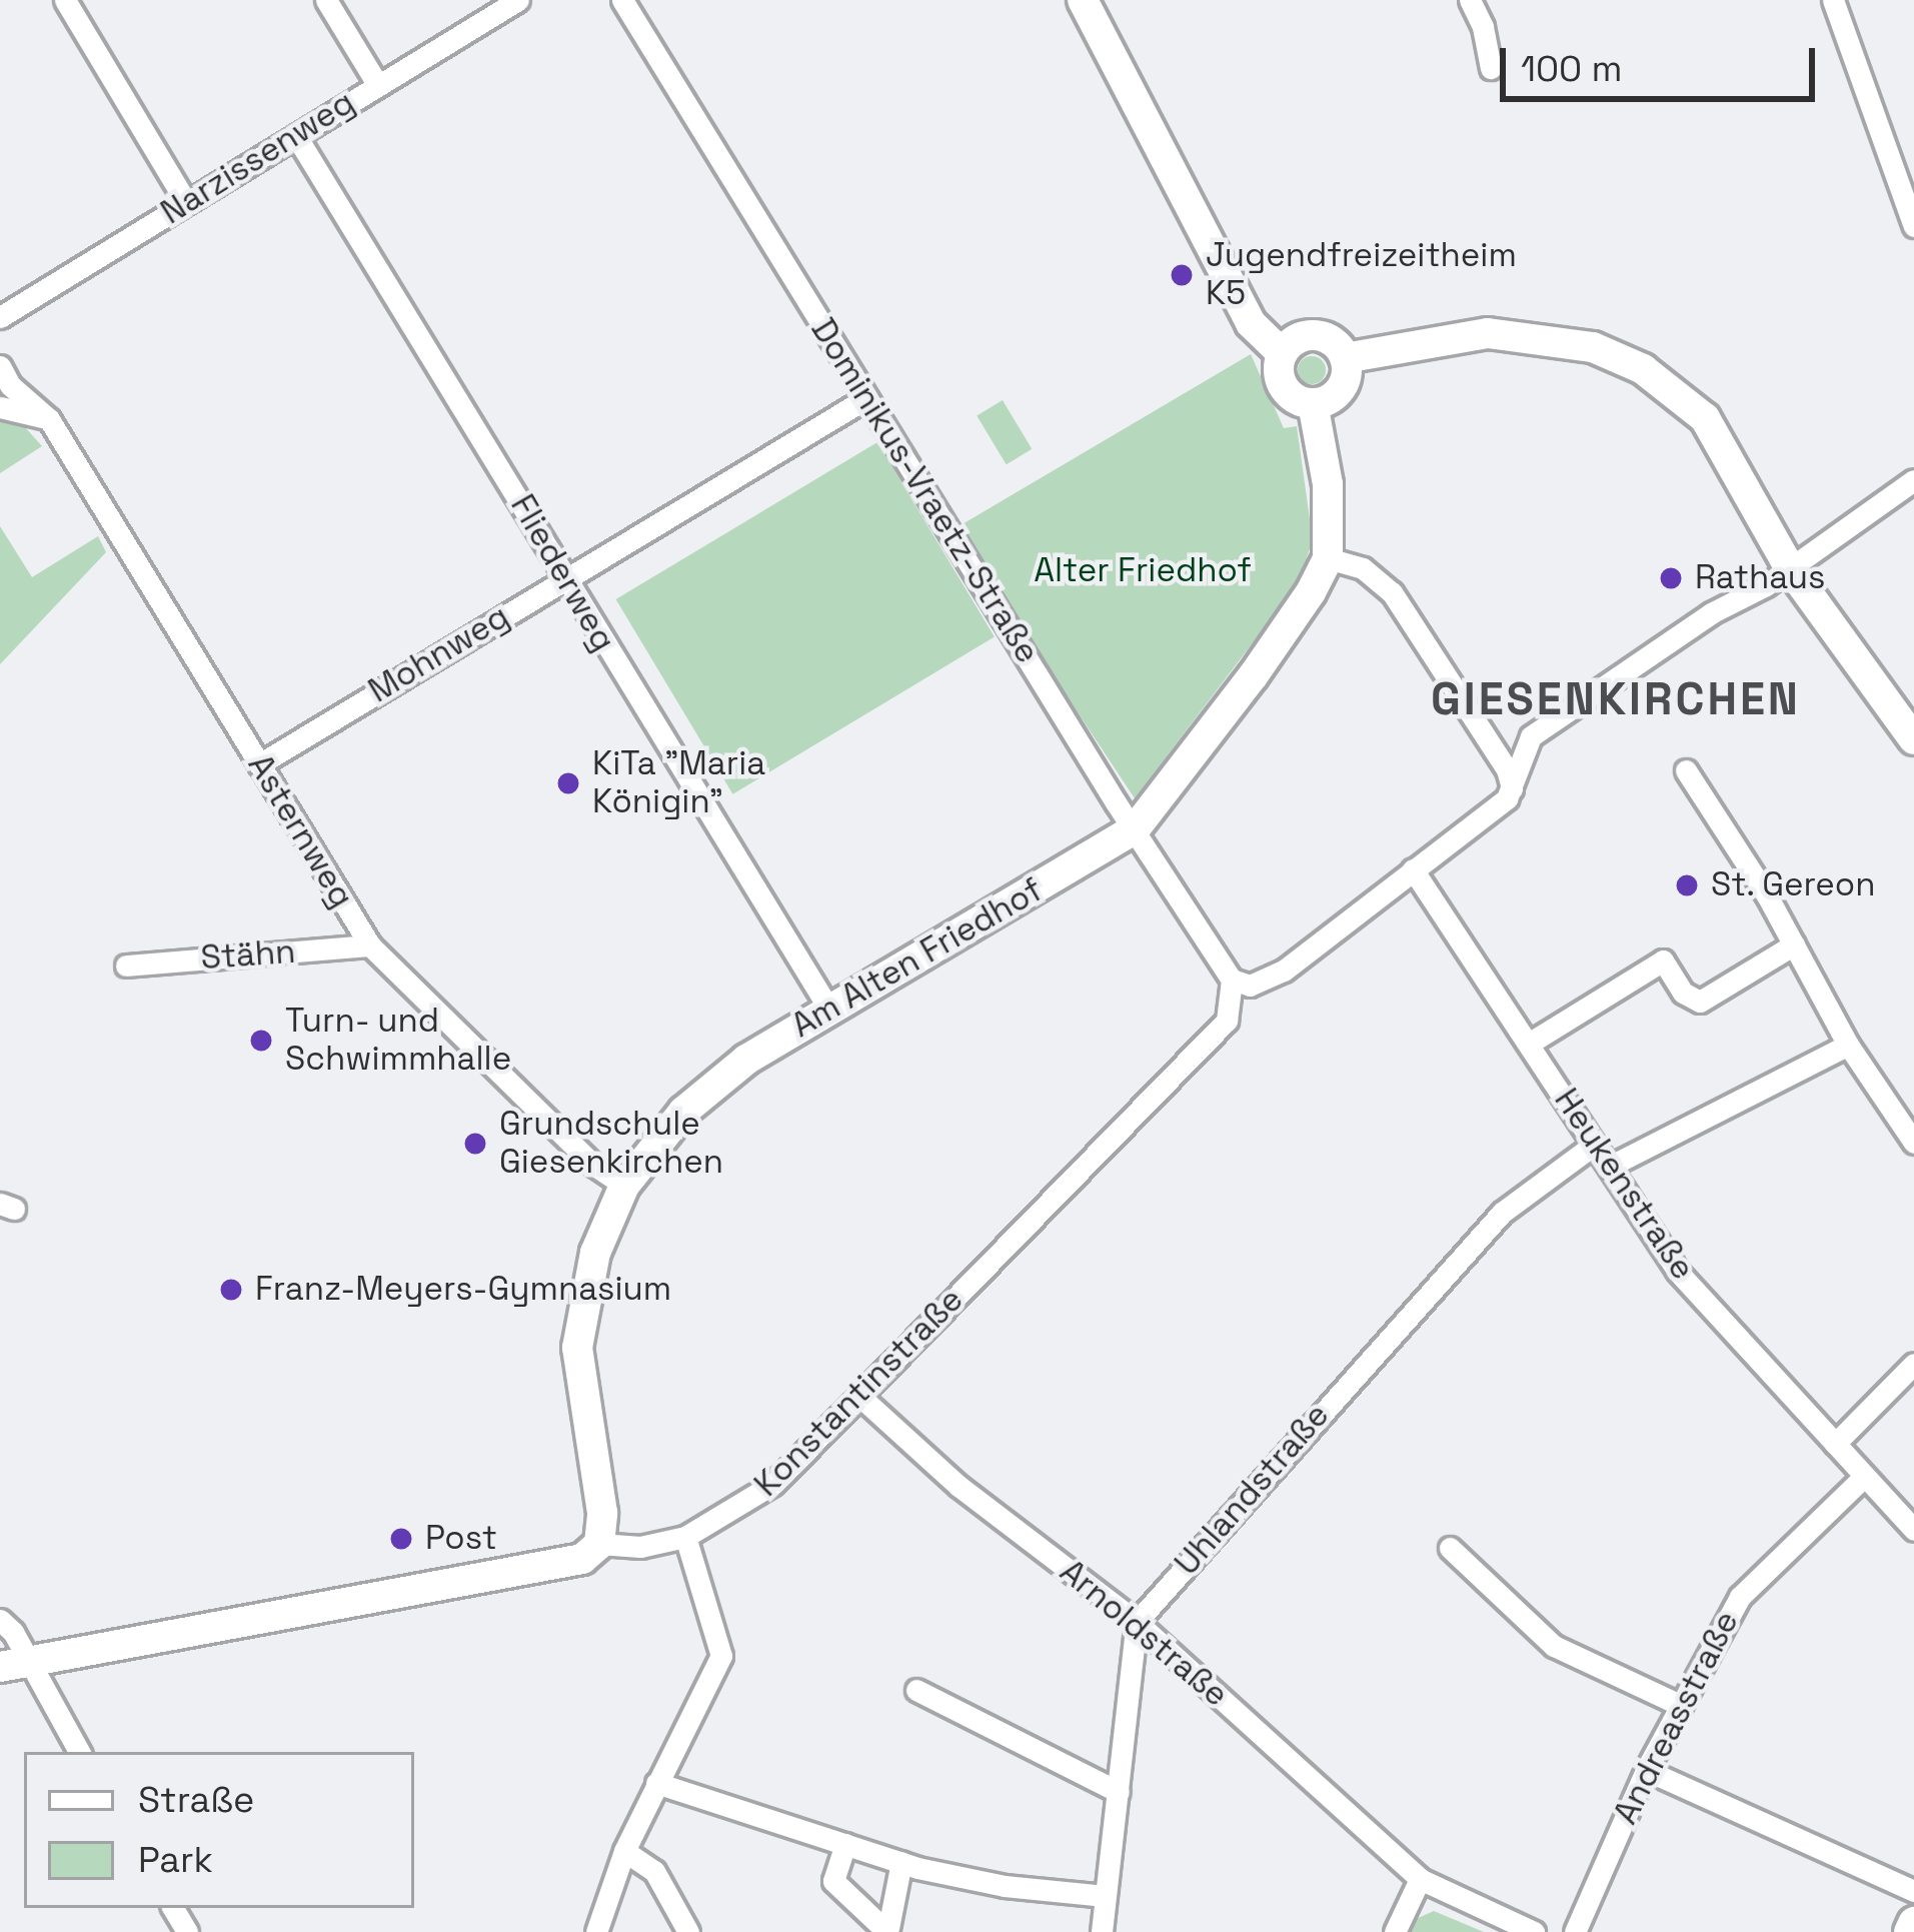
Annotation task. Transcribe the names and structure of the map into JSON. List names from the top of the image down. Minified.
{"streets":{"street":["Narzissenweg","Dominikus-Vraetz-Straße","Fliederweg","Mohnweg","Asternweg","Stähn","Am Alten Friedhof","Heukenstraße","Konstantinstraße","Uhlandstraße","Arnoldstraße","Andreasstraße"]},"crossings":[["Narzissenweg","Fliederweg"],["Dominikus-Vraetz-Straße","Mohnweg"],["Dominikus-Vraetz-Straße","Am Alten Friedhof"],["Dominikus-Vraetz-Straße","Konstantinstraße"],["Fliederweg","Mohnweg"],["Fliederweg","Am Alten Friedhof"],["Mohnweg","Asternweg"],["Asternweg","Stähn"],["Asternweg","Am Alten Friedhof"],["Am Alten Friedhof","Konstantinstraße"],["Heukenstraße","Uhlandstraße"],["Heukenstraße","Andreasstraße"],["Konstantinstraße","Arnoldstraße"],["Uhlandstraße","Arnoldstraße"]],"districts":["GIESENKIRCHEN"],"parks":["Alter Friedhof"],"places":["Jugendfreizeitheim K5","Rathaus","KiTa \"Maria Königin\"","St. Gereon","Turn- und Schwimmhalle","Grundschule Giesenkirchen","Franz-Meyers-Gymnasium","Post"],"legend":["Straße","Park"],"scale_bar":"100 m"}
